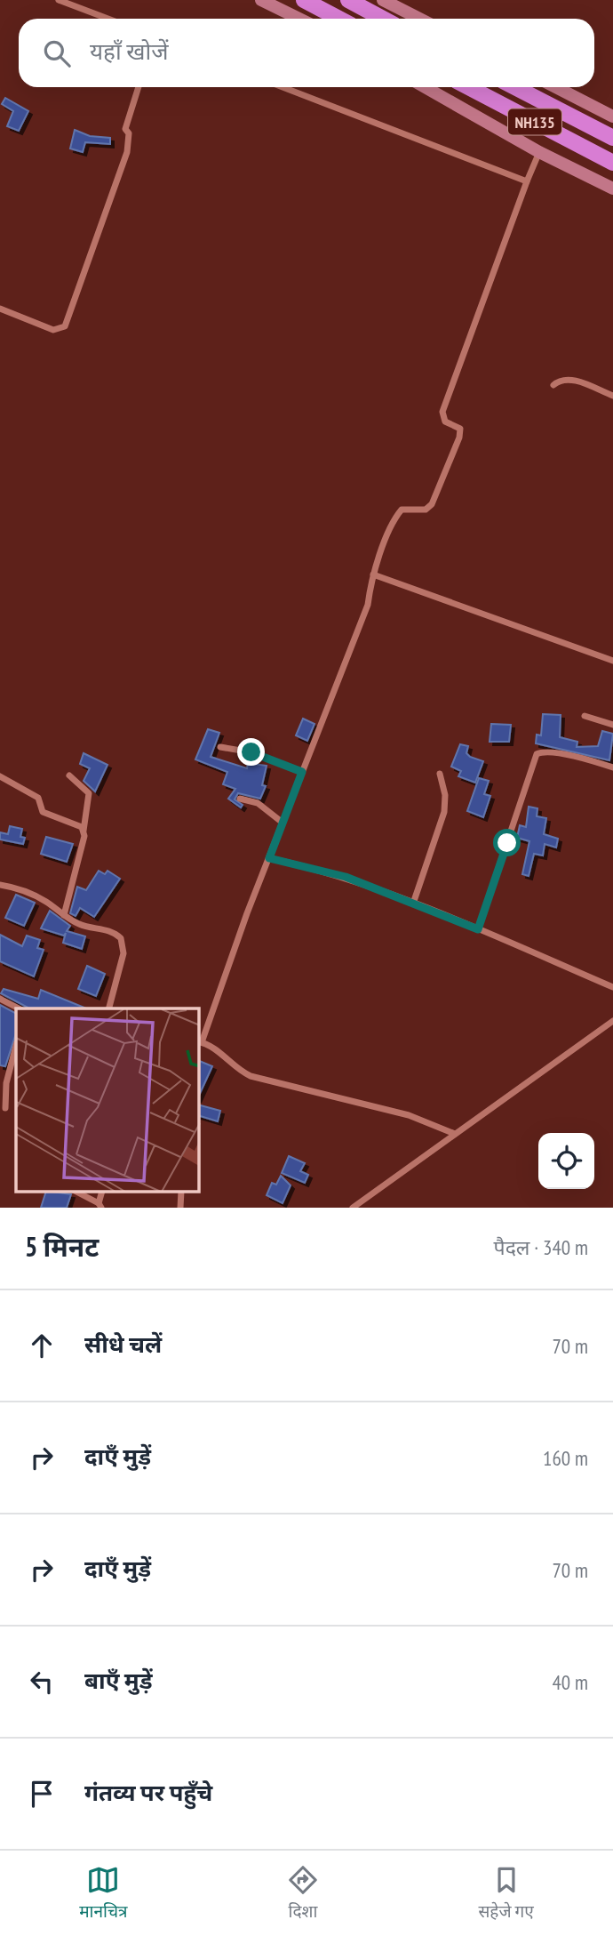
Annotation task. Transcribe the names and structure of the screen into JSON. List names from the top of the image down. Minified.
{"streets":{"highway":["NH135"]},"page":{"search":"यहाँ खोजें","heading":["5 मिनट","पैदल · 340 m"],"list":[["सीधे चलें","70 m"],["दाएँ मुड़ें","160 m"],["दाएँ मुड़ें","70 m"],["बाएँ मुड़ें","40 m"],"गंतव्य पर पहुँचे"],"nav":["मानचित्र","दिशा","सहेजे गए"]}}
